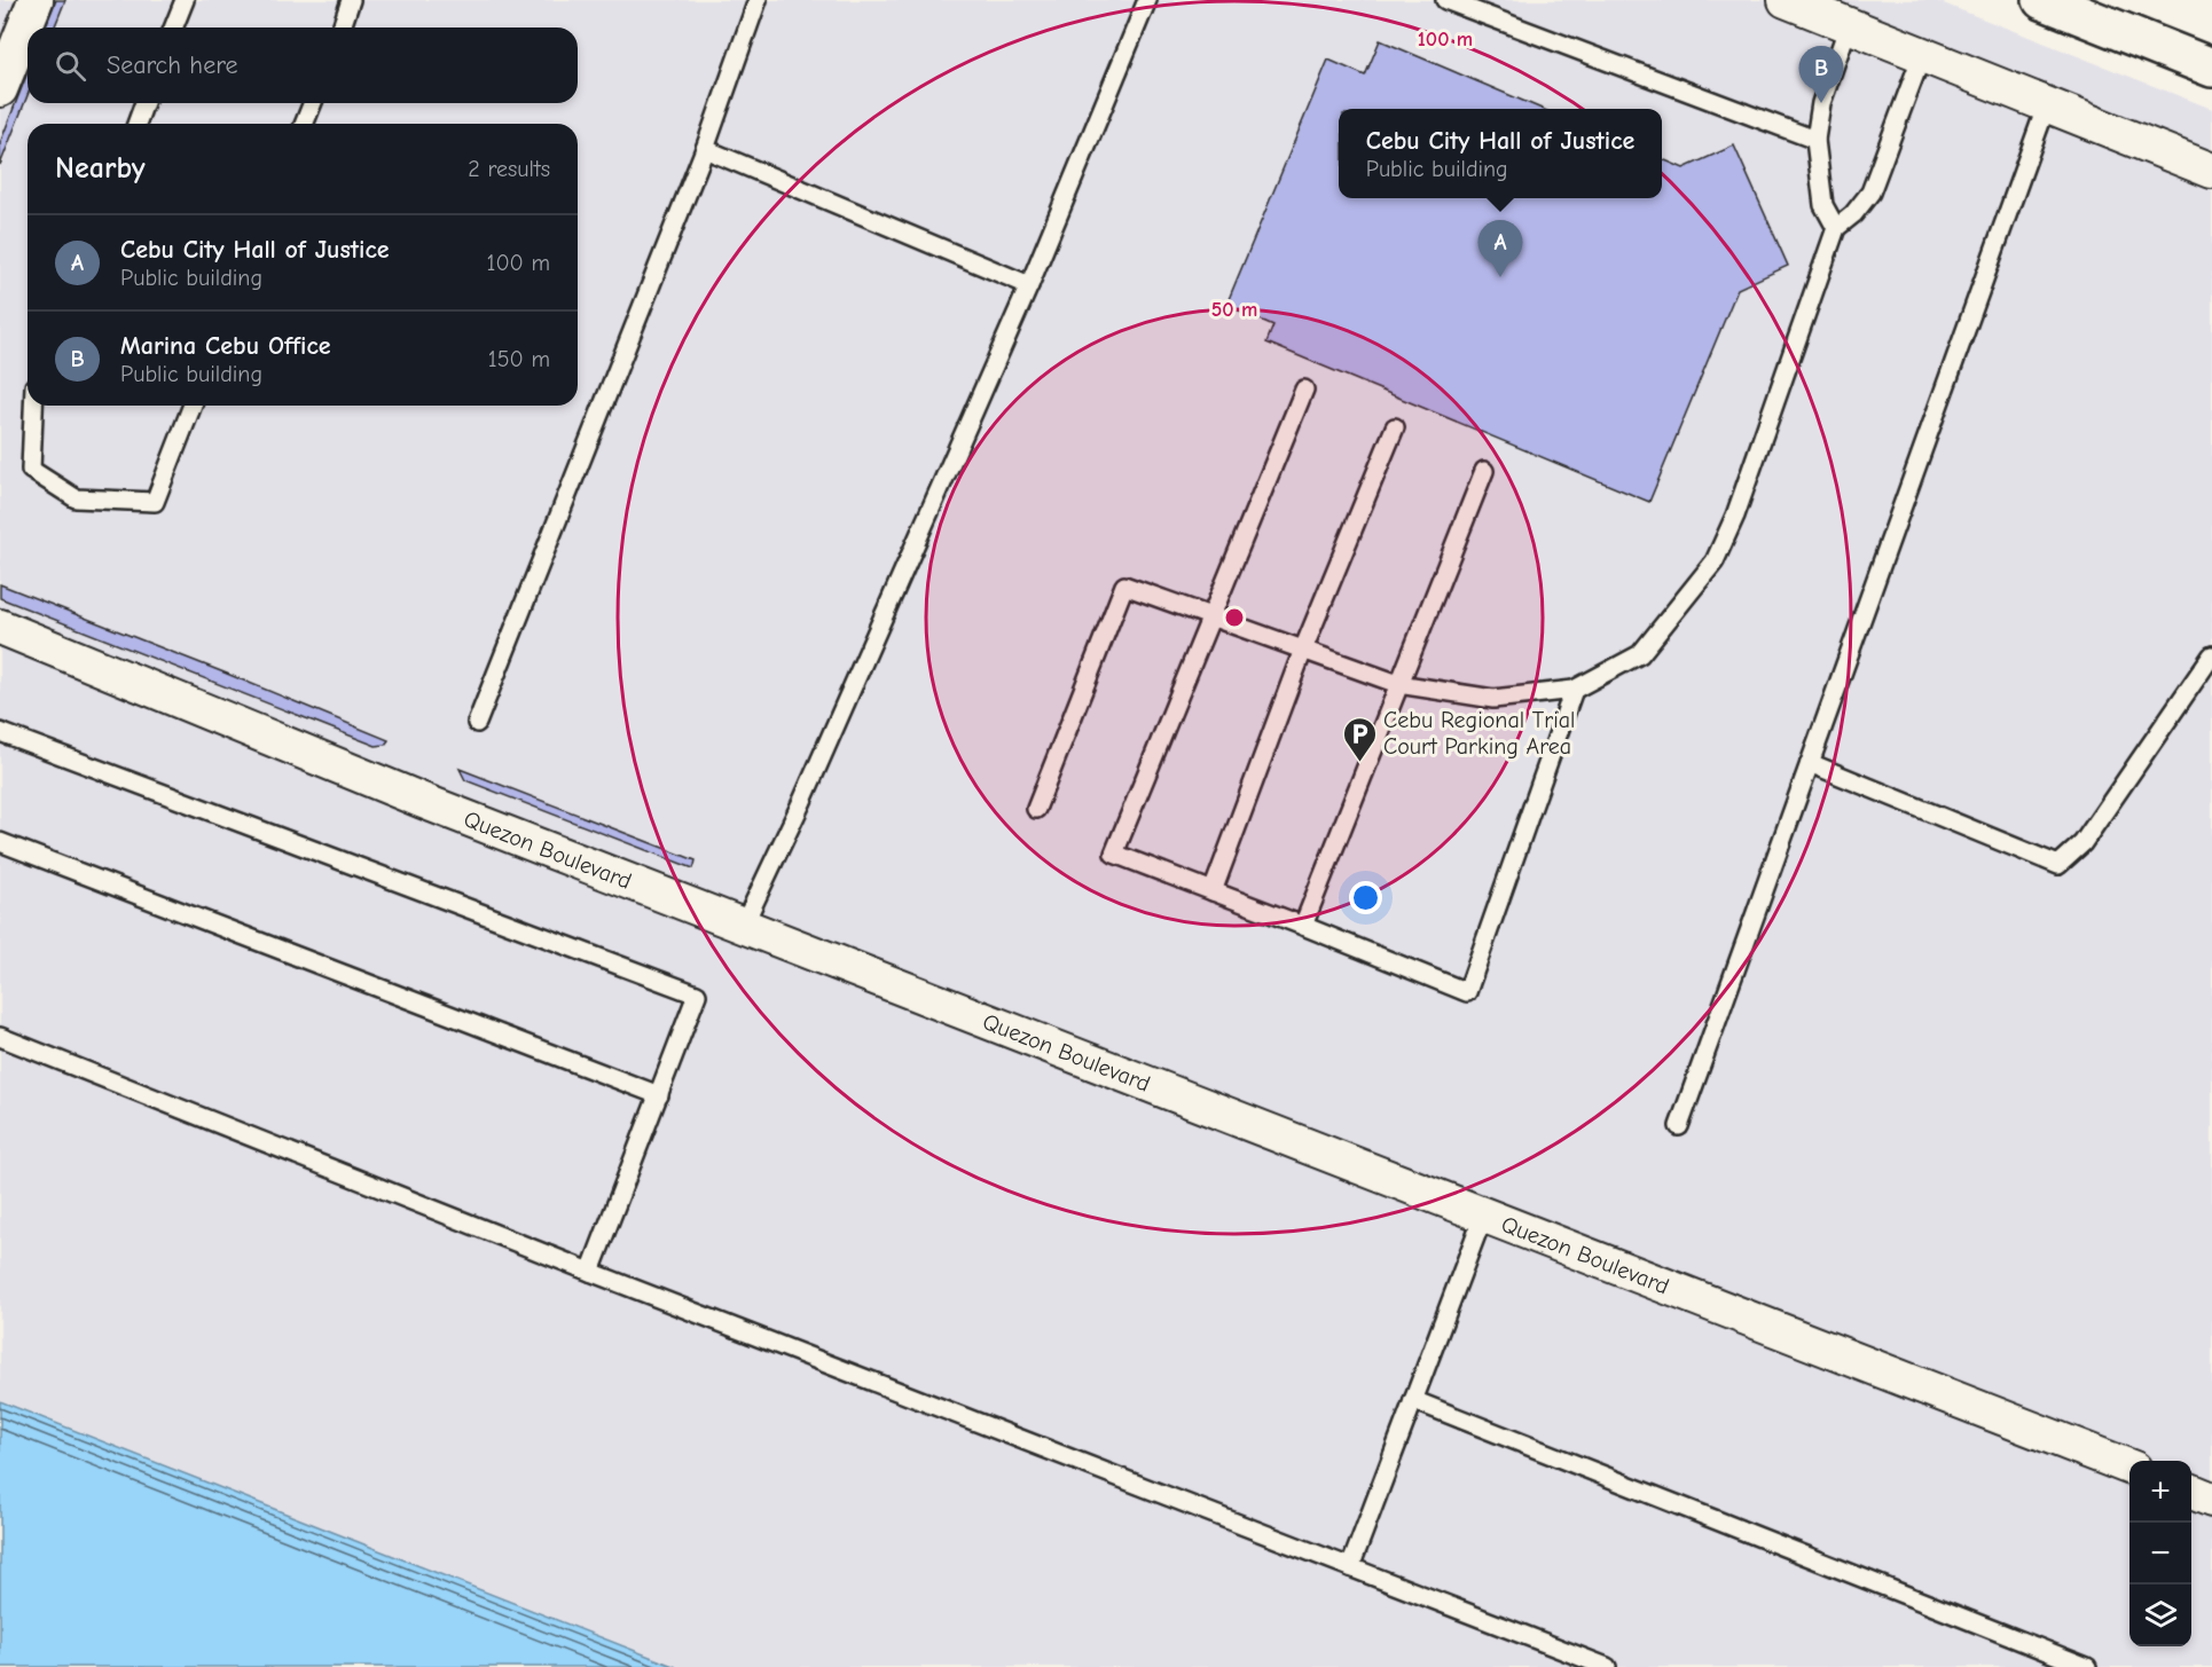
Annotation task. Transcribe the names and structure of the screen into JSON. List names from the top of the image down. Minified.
{"streets":{"street":["Quezon Boulevard"]},"places":{"parking":["Cebu Regional Trial Court Parking Area"]},"page":{"search":"Search here","pins":["B","A"],"popup":["Cebu City Hall of Justice","Public building"],"heading":["Nearby","2 results"],"list":[{"mark":"A","name":"Cebu City Hall of Justice","note":"Public building","value":"100 m"},{"mark":"B","name":"Marina Cebu Office","note":"Public building","value":"150 m"}],"map_buttons":["+","−"]},"rings":["100 m","50 m"]}
